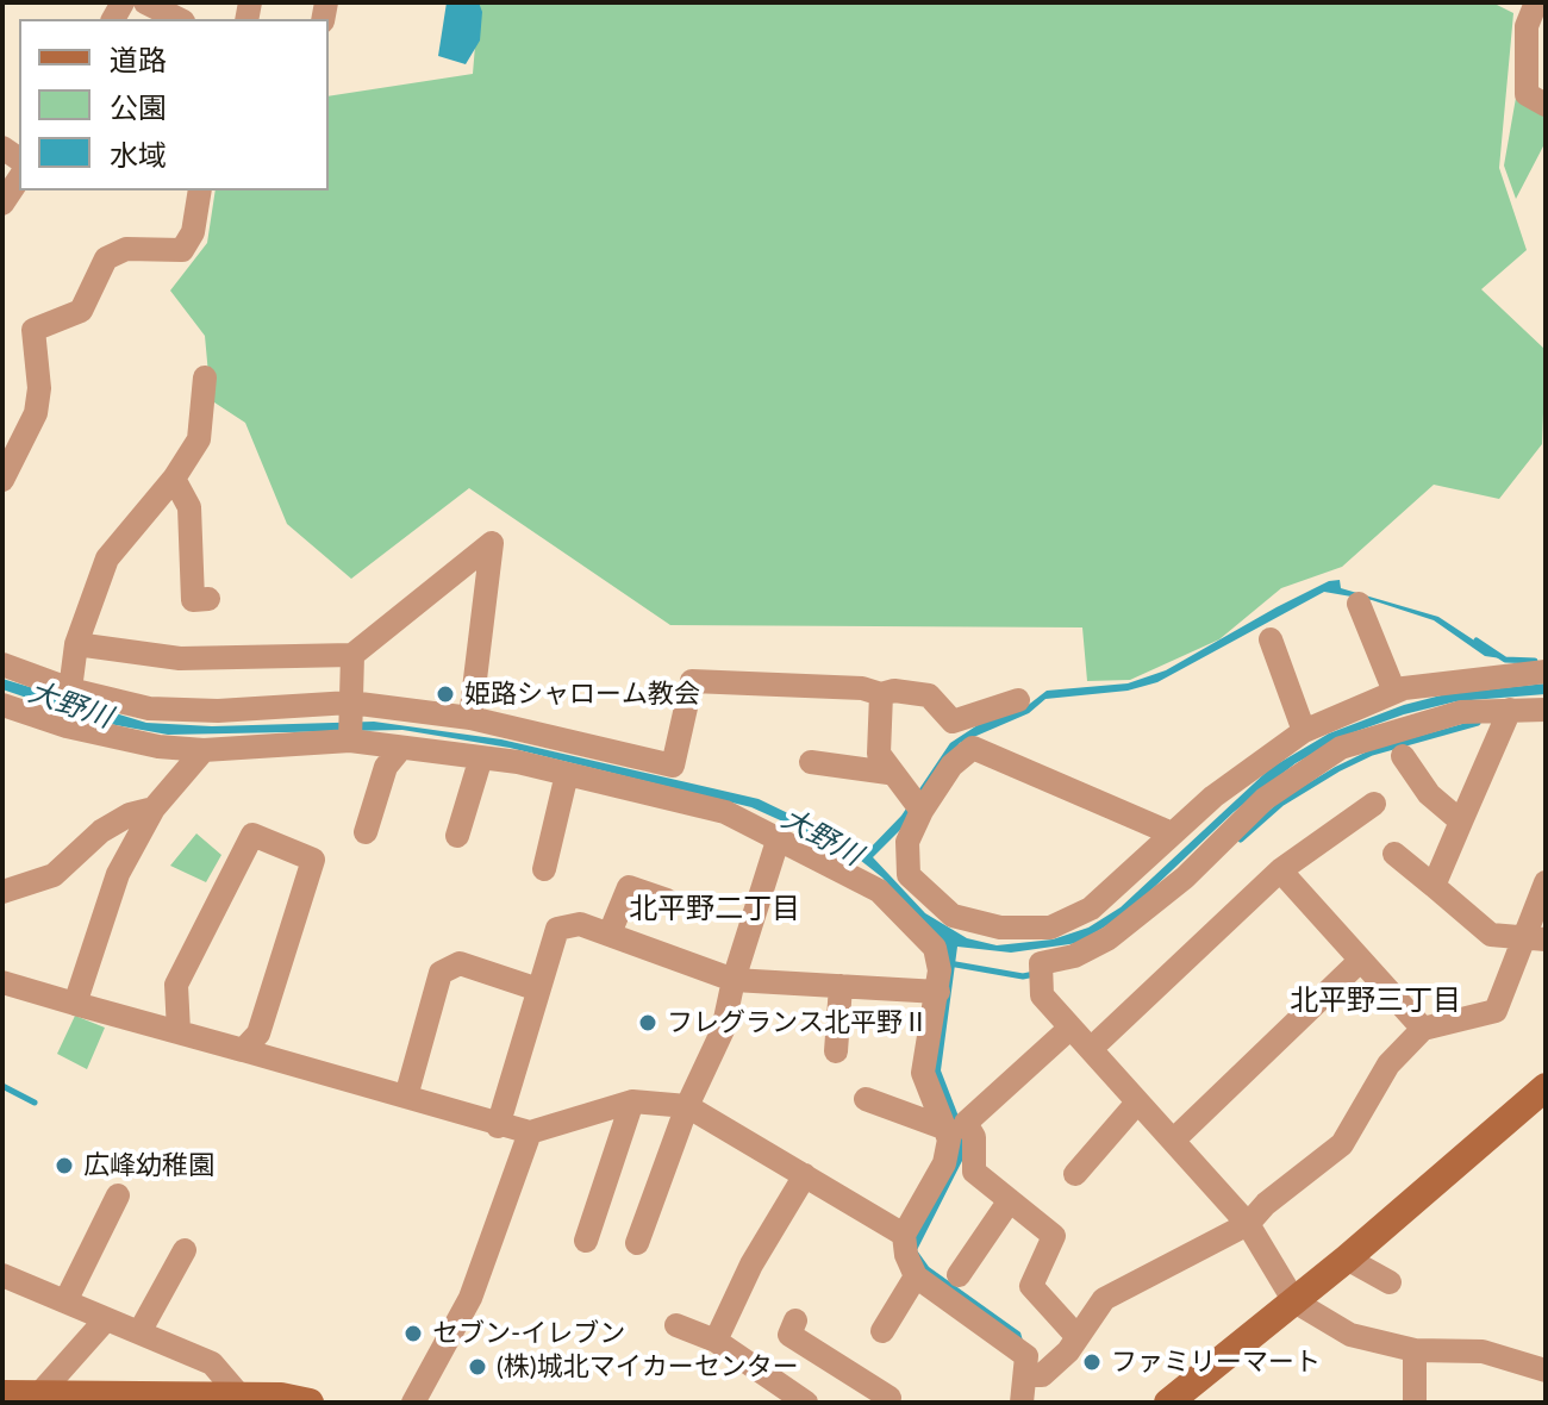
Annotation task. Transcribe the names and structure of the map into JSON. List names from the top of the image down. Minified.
{"districts":["北平野二丁目","北平野三丁目"],"water":["大野川"],"places":["姫路シャローム教会","フレグランス北平野Ⅱ","広峰幼稚園","セブン-イレブン","ファミリーマート","(株)城北マイカーセンター"],"legend":["道路","公園","水域"]}
